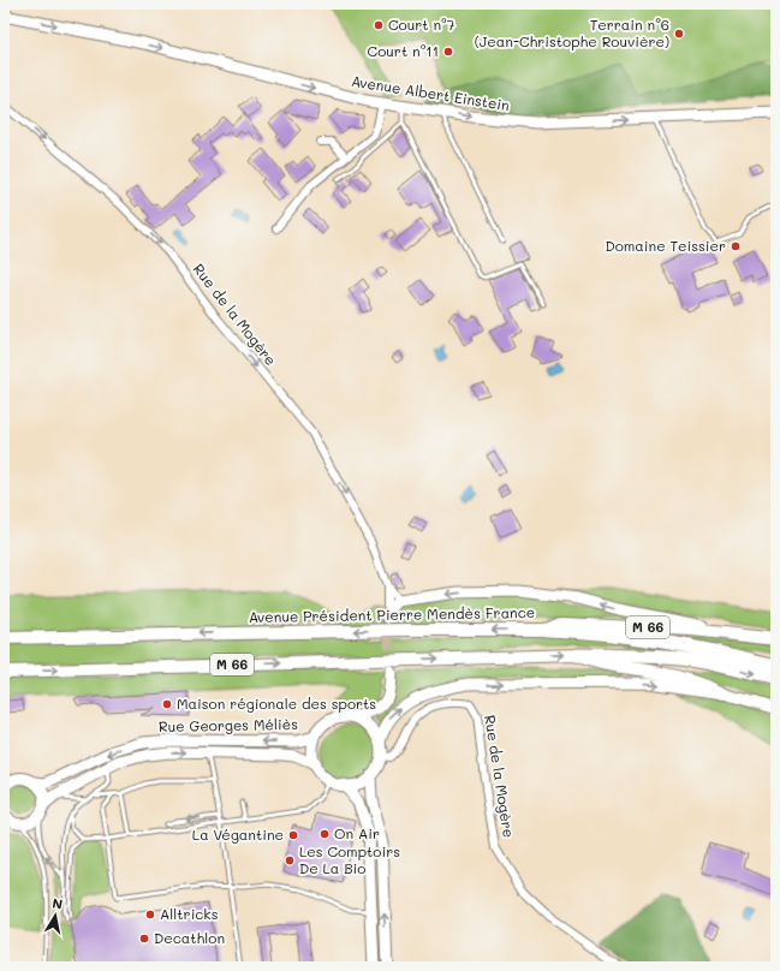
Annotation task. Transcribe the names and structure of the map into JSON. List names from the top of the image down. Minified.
{"streets":{"highway":["Avenue Président Pierre Mendès France","M 66"],"main road":["Avenue Albert Einstein","Rue Georges Méliès"],"street":["Rue de la Mogère"]},"crossings":[["Rue de la Mogère","M 66"],["Rue de la Mogère","Rue Georges Méliès"],["Avenue Président Pierre Mendès France","M 66"],["M 66","Rue Georges Méliès"]],"one_way":["Avenue Albert Einstein","Rue de la Mogère"],"places":["Court n°7","Terrain n°6 (Jean-Christophe Rouvière)","Court n°11","Domaine Teissier","Maison régionale des sports","On Air","La Végantine","Les Comptoirs De La Bio","Alltricks","Decathlon"],"north":"top"}
